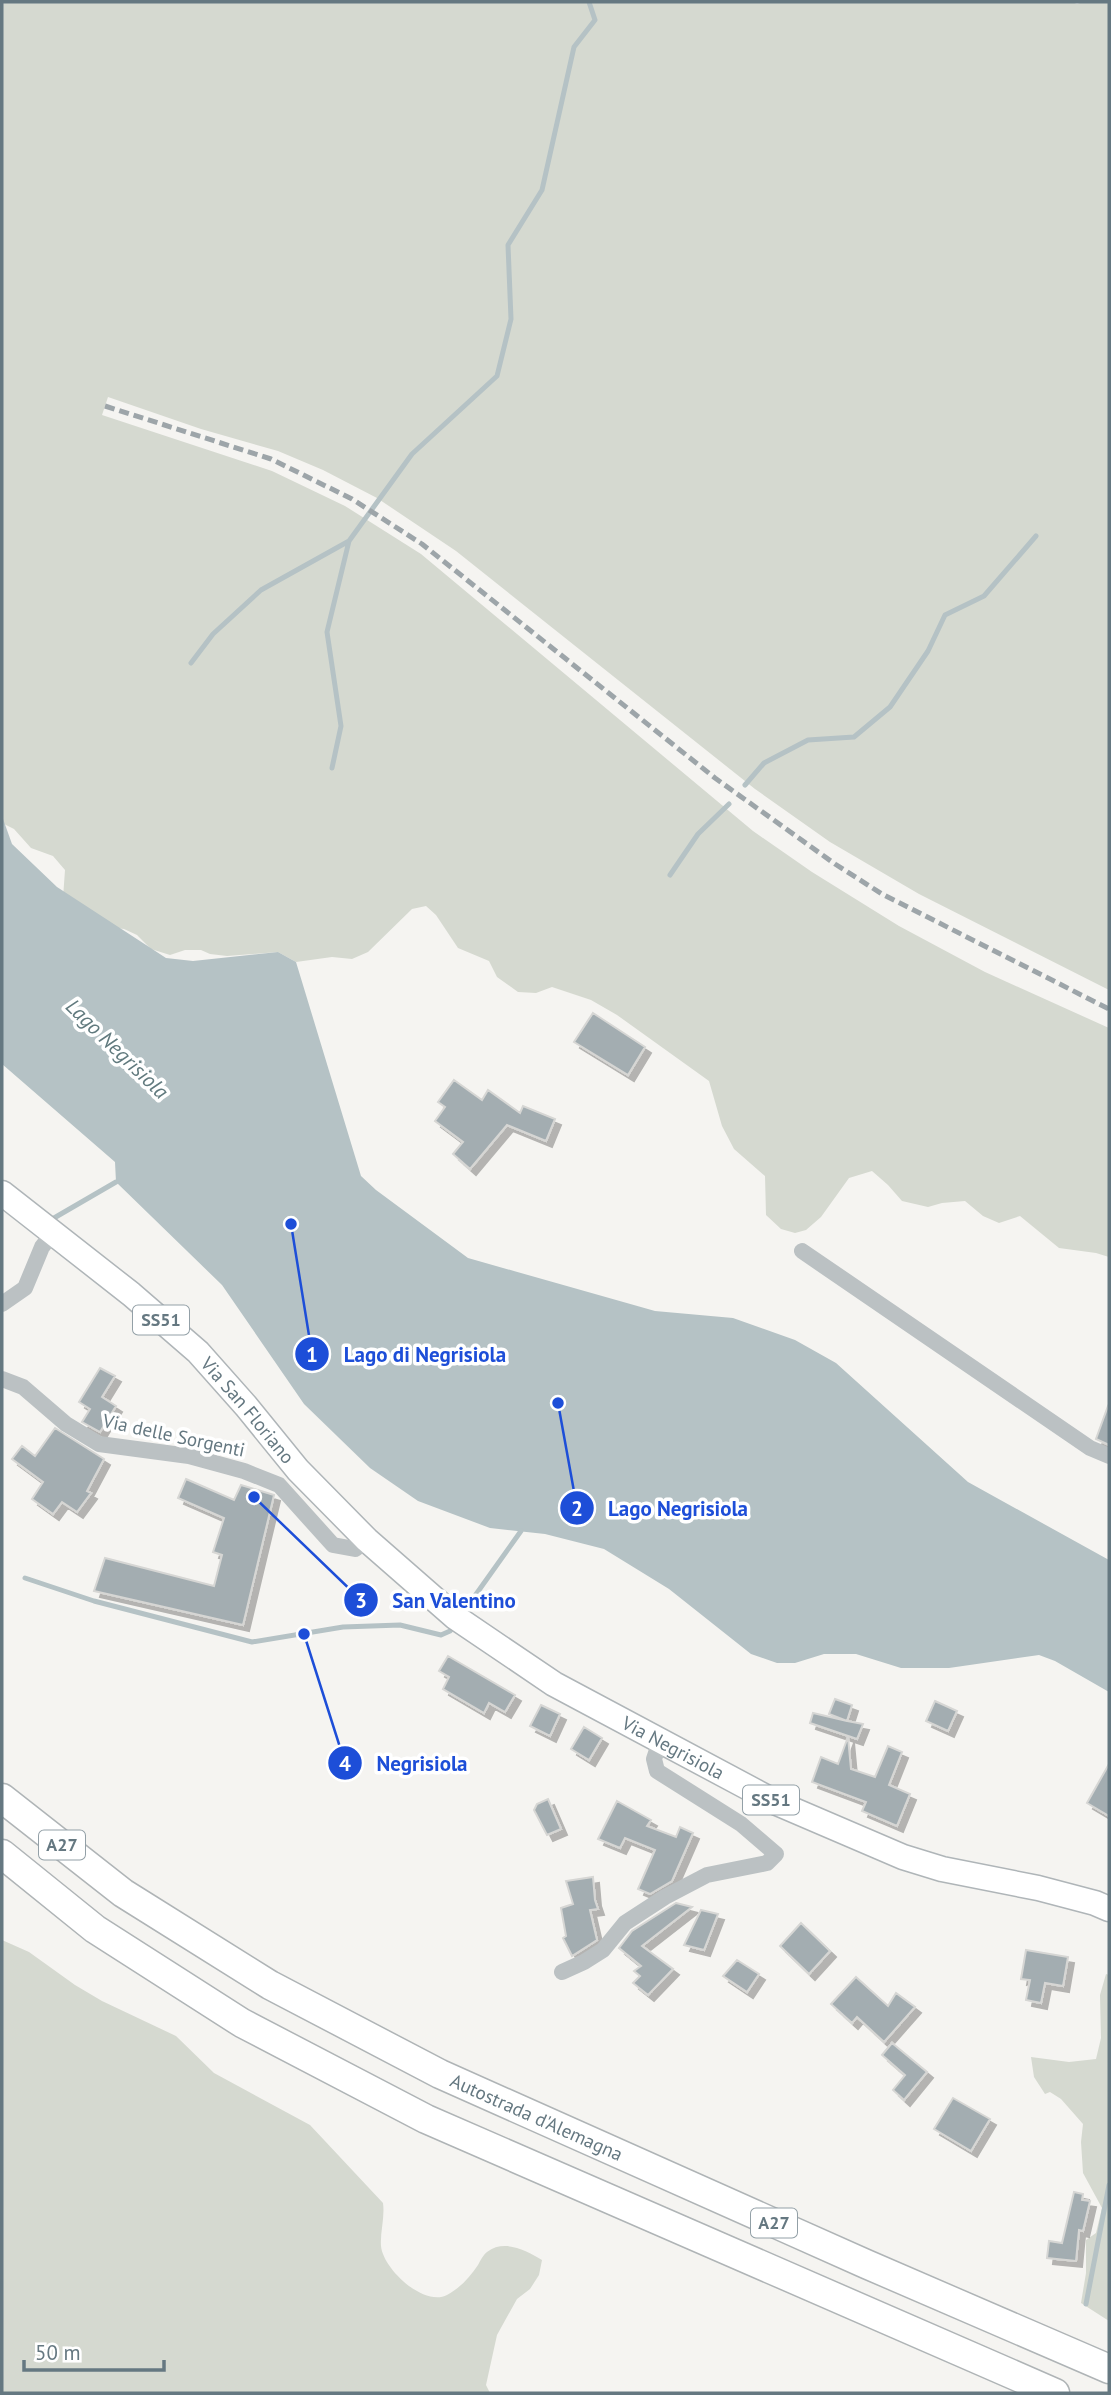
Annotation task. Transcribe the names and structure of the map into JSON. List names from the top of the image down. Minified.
{"streets":{"highway":["A27","Autostrada d'Alemagna"],"main road":["SS51","Via San Floriano","Via Negrisiola"],"street":["Via delle Sorgenti"]},"crossings":[["Via San Floriano","Via Negrisiola"],["Via delle Sorgenti","Via Negrisiola"]],"water":["Lago Negrisiola"],"places":["Lago di Negrisiola","Lago Negrisiola","San Valentino","Negrisiola"],"scale_bar":"50 m"}
